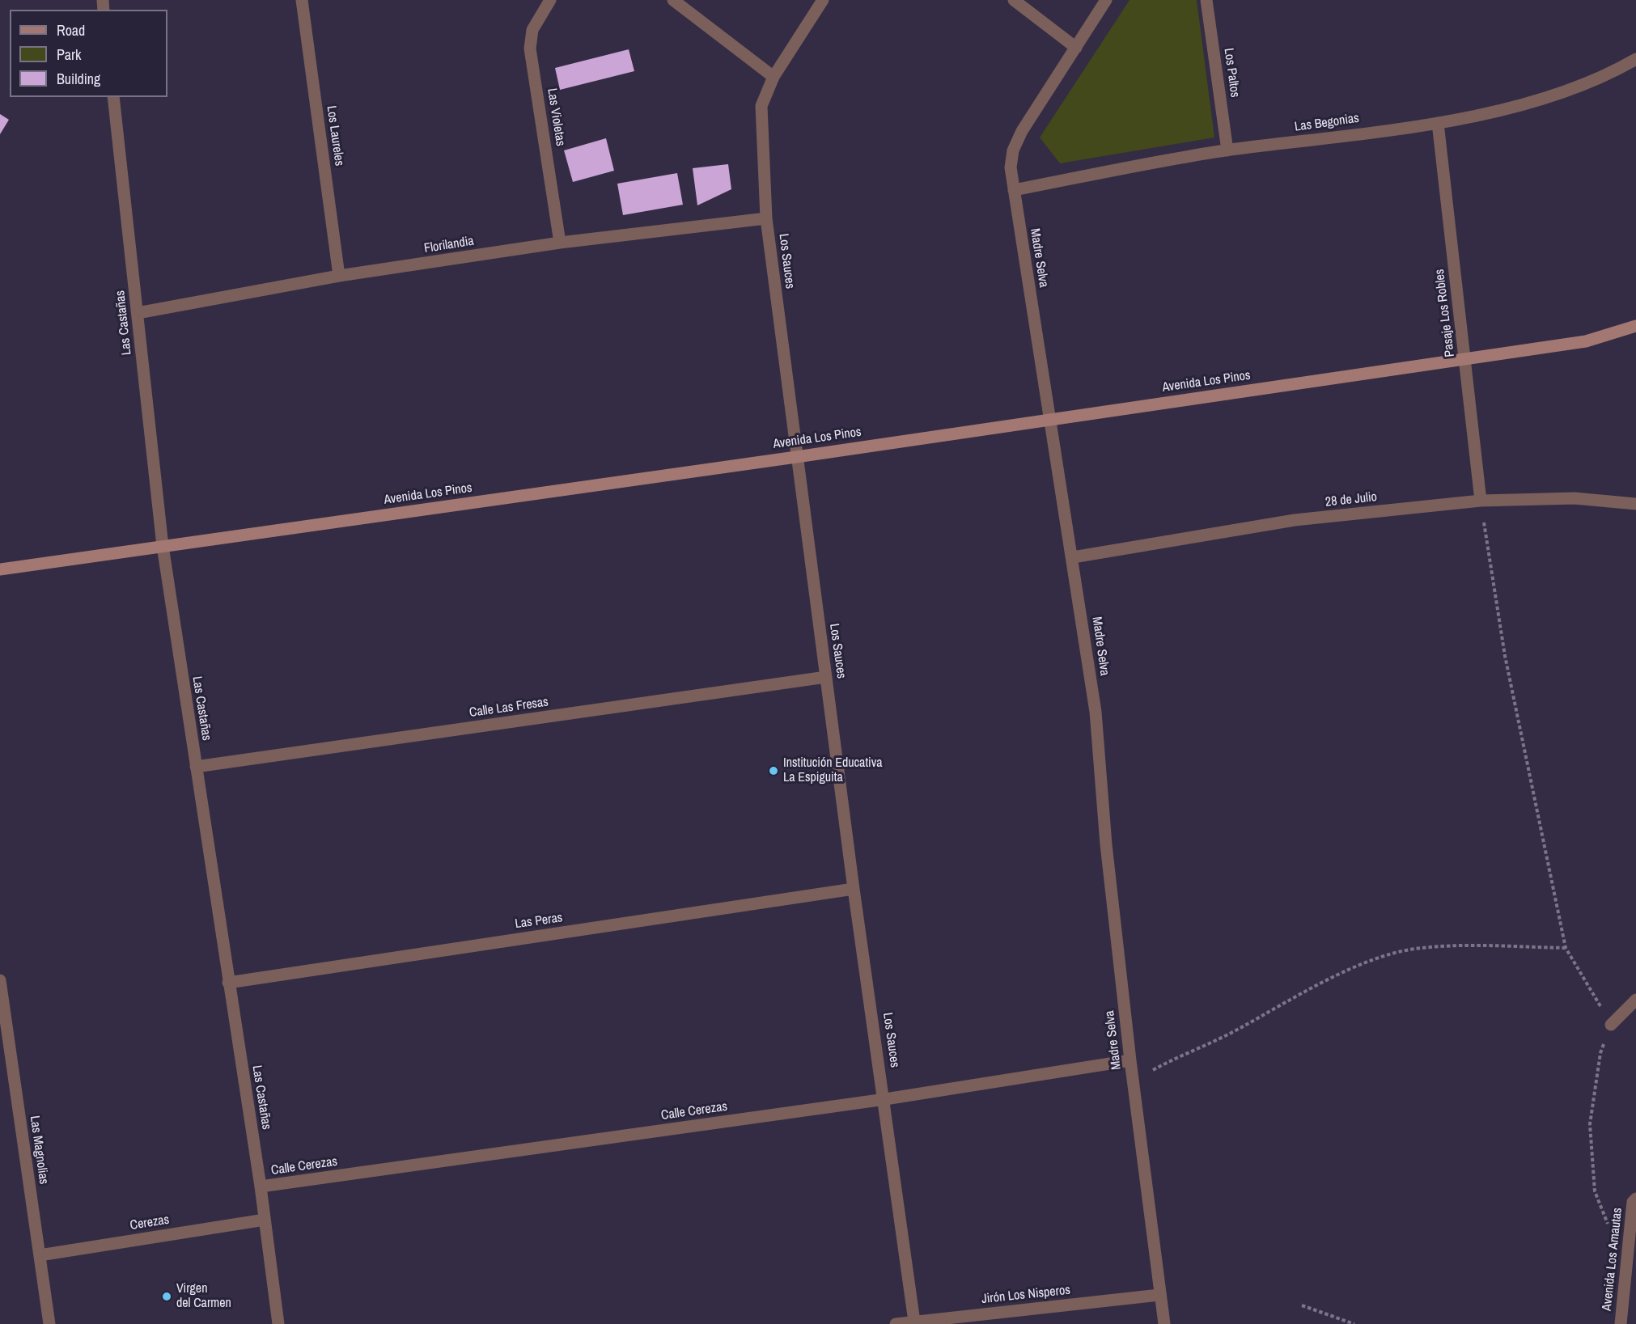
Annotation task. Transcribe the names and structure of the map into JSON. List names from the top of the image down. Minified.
{"streets":{"street":["Los Paltos","Las Violetas","Las Begonias","Los Laureles","Florilandia","Madre Selva","Los Sauces","Pasaje Los Robles","Las Castañas","Avenida Los Pinos","28 de Julio","Calle Las Fresas","Las Peras","Calle Cerezas","Las Magnolias","Cerezas","Avenida Los Amautas","Jirón Los Nisperos"]},"crossings":[["Los Paltos","Las Begonias"],["Las Violetas","Florilandia"],["Las Begonias","Madre Selva"],["Las Begonias","Pasaje Los Robles"],["Los Laureles","Florilandia"],["Florilandia","Los Sauces"],["Florilandia","Las Castañas"],["Madre Selva","Avenida Los Pinos"],["Madre Selva","28 de Julio"],["Madre Selva","Calle Cerezas"],["Madre Selva","Jirón Los Nisperos"],["Los Sauces","Avenida Los Pinos"],["Los Sauces","Calle Las Fresas"],["Los Sauces","Las Peras"],["Los Sauces","Calle Cerezas"],["Los Sauces","Jirón Los Nisperos"],["Pasaje Los Robles","Avenida Los Pinos"],["Pasaje Los Robles","28 de Julio"],["Las Castañas","Avenida Los Pinos"],["Las Castañas","Calle Las Fresas"],["Las Castañas","Las Peras"],["Las Castañas","Calle Cerezas"],["Las Castañas","Cerezas"],["Las Magnolias","Cerezas"]],"places":["Institución Educativa La Espiguita","Virgen del Carmen"],"legend":["Road","Park","Building"]}
